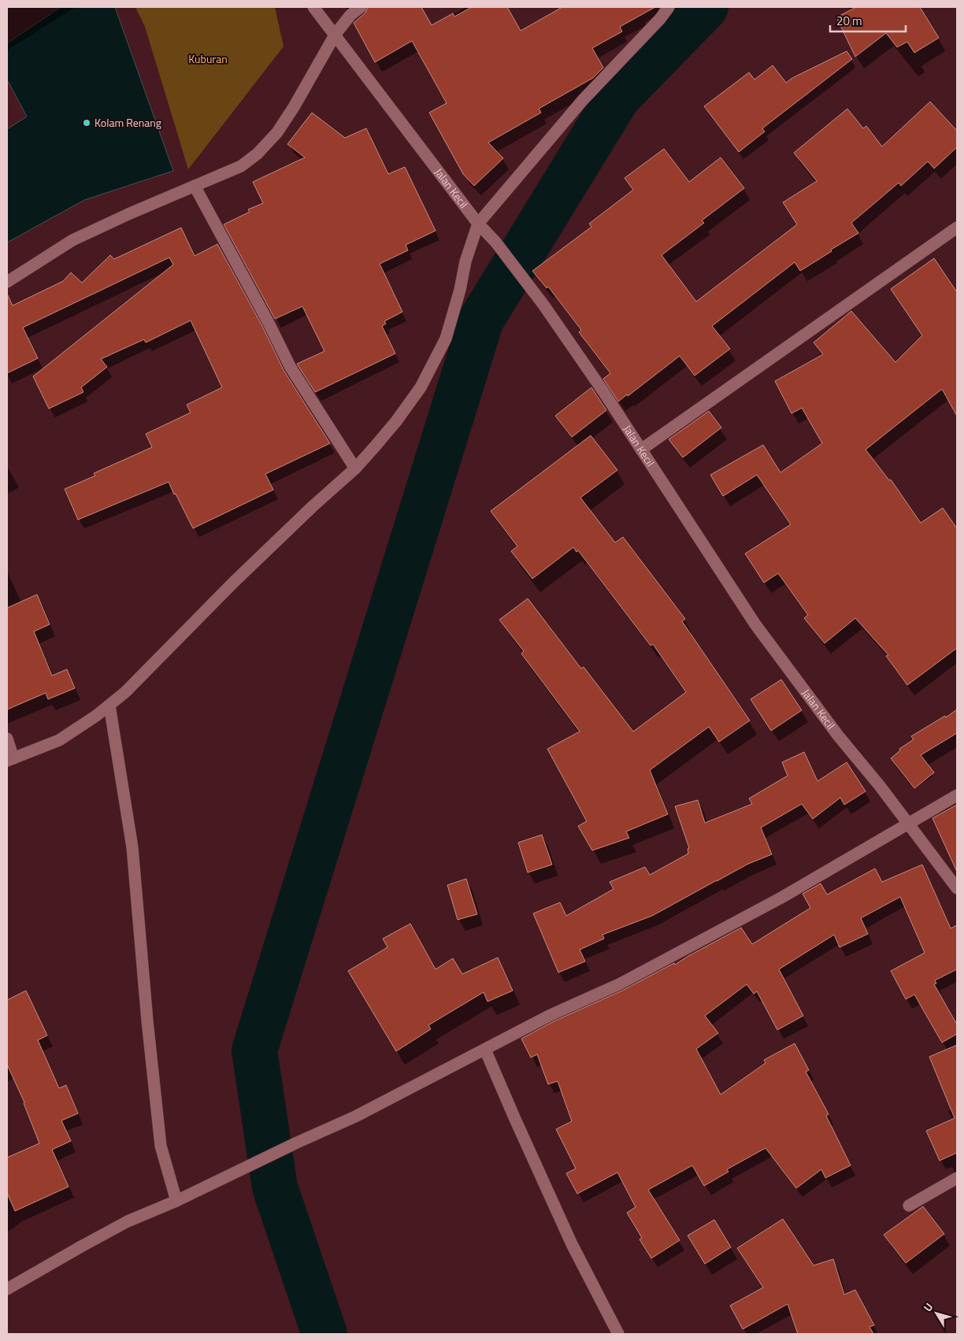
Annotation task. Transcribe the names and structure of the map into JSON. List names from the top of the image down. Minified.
{"streets":{"street":["Jalan Kecil"]},"parks":["Kuburan"],"places":["Kolam Renang"],"scale_bar":"20 m","north":"top left"}
